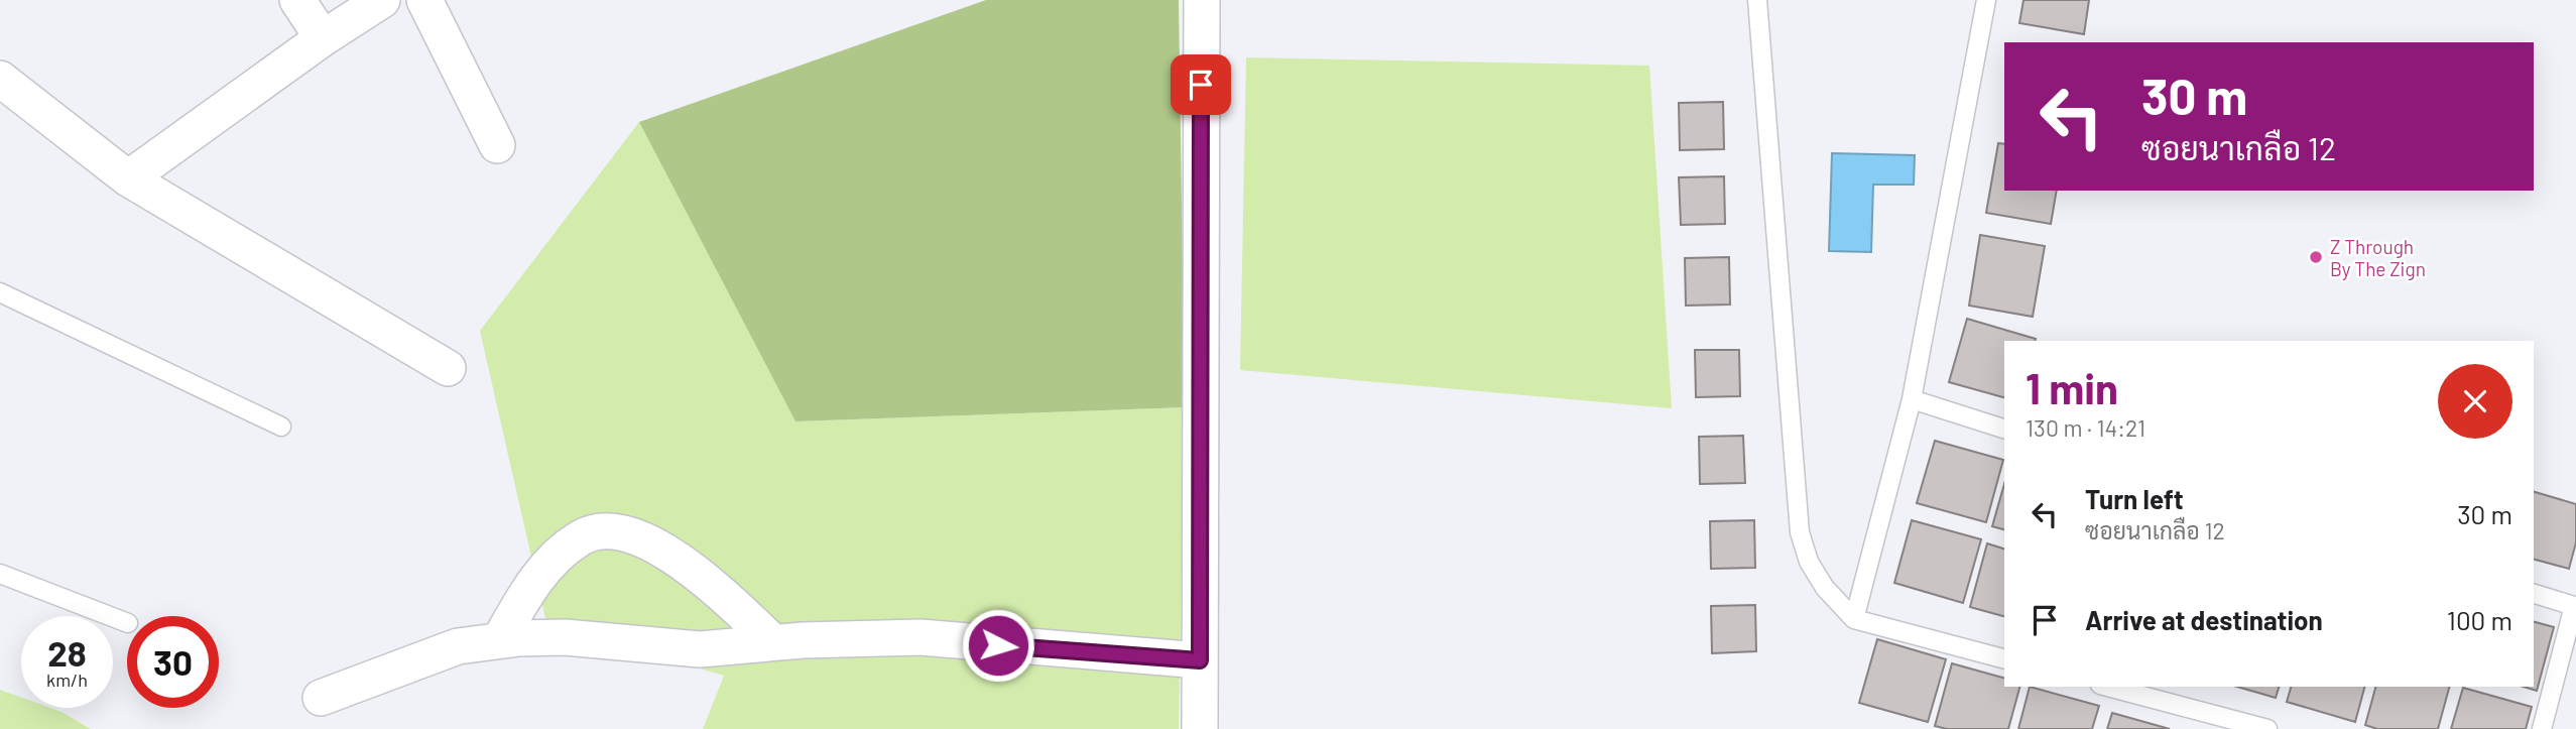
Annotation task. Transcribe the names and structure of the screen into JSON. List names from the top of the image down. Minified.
{"places":["Z Through By The Zign"],"page":{"turn":["30 m","ซอยนาเกลือ 12"],"heading":["1 min","130 m · 14:21"],"list":[{"name":"Turn left","note":"ซอยนาเกลือ 12","value":"30 m"},{"name":"Arrive at destination","value":"100 m"}],"speed":"28 km/h","limit":"30"}}
